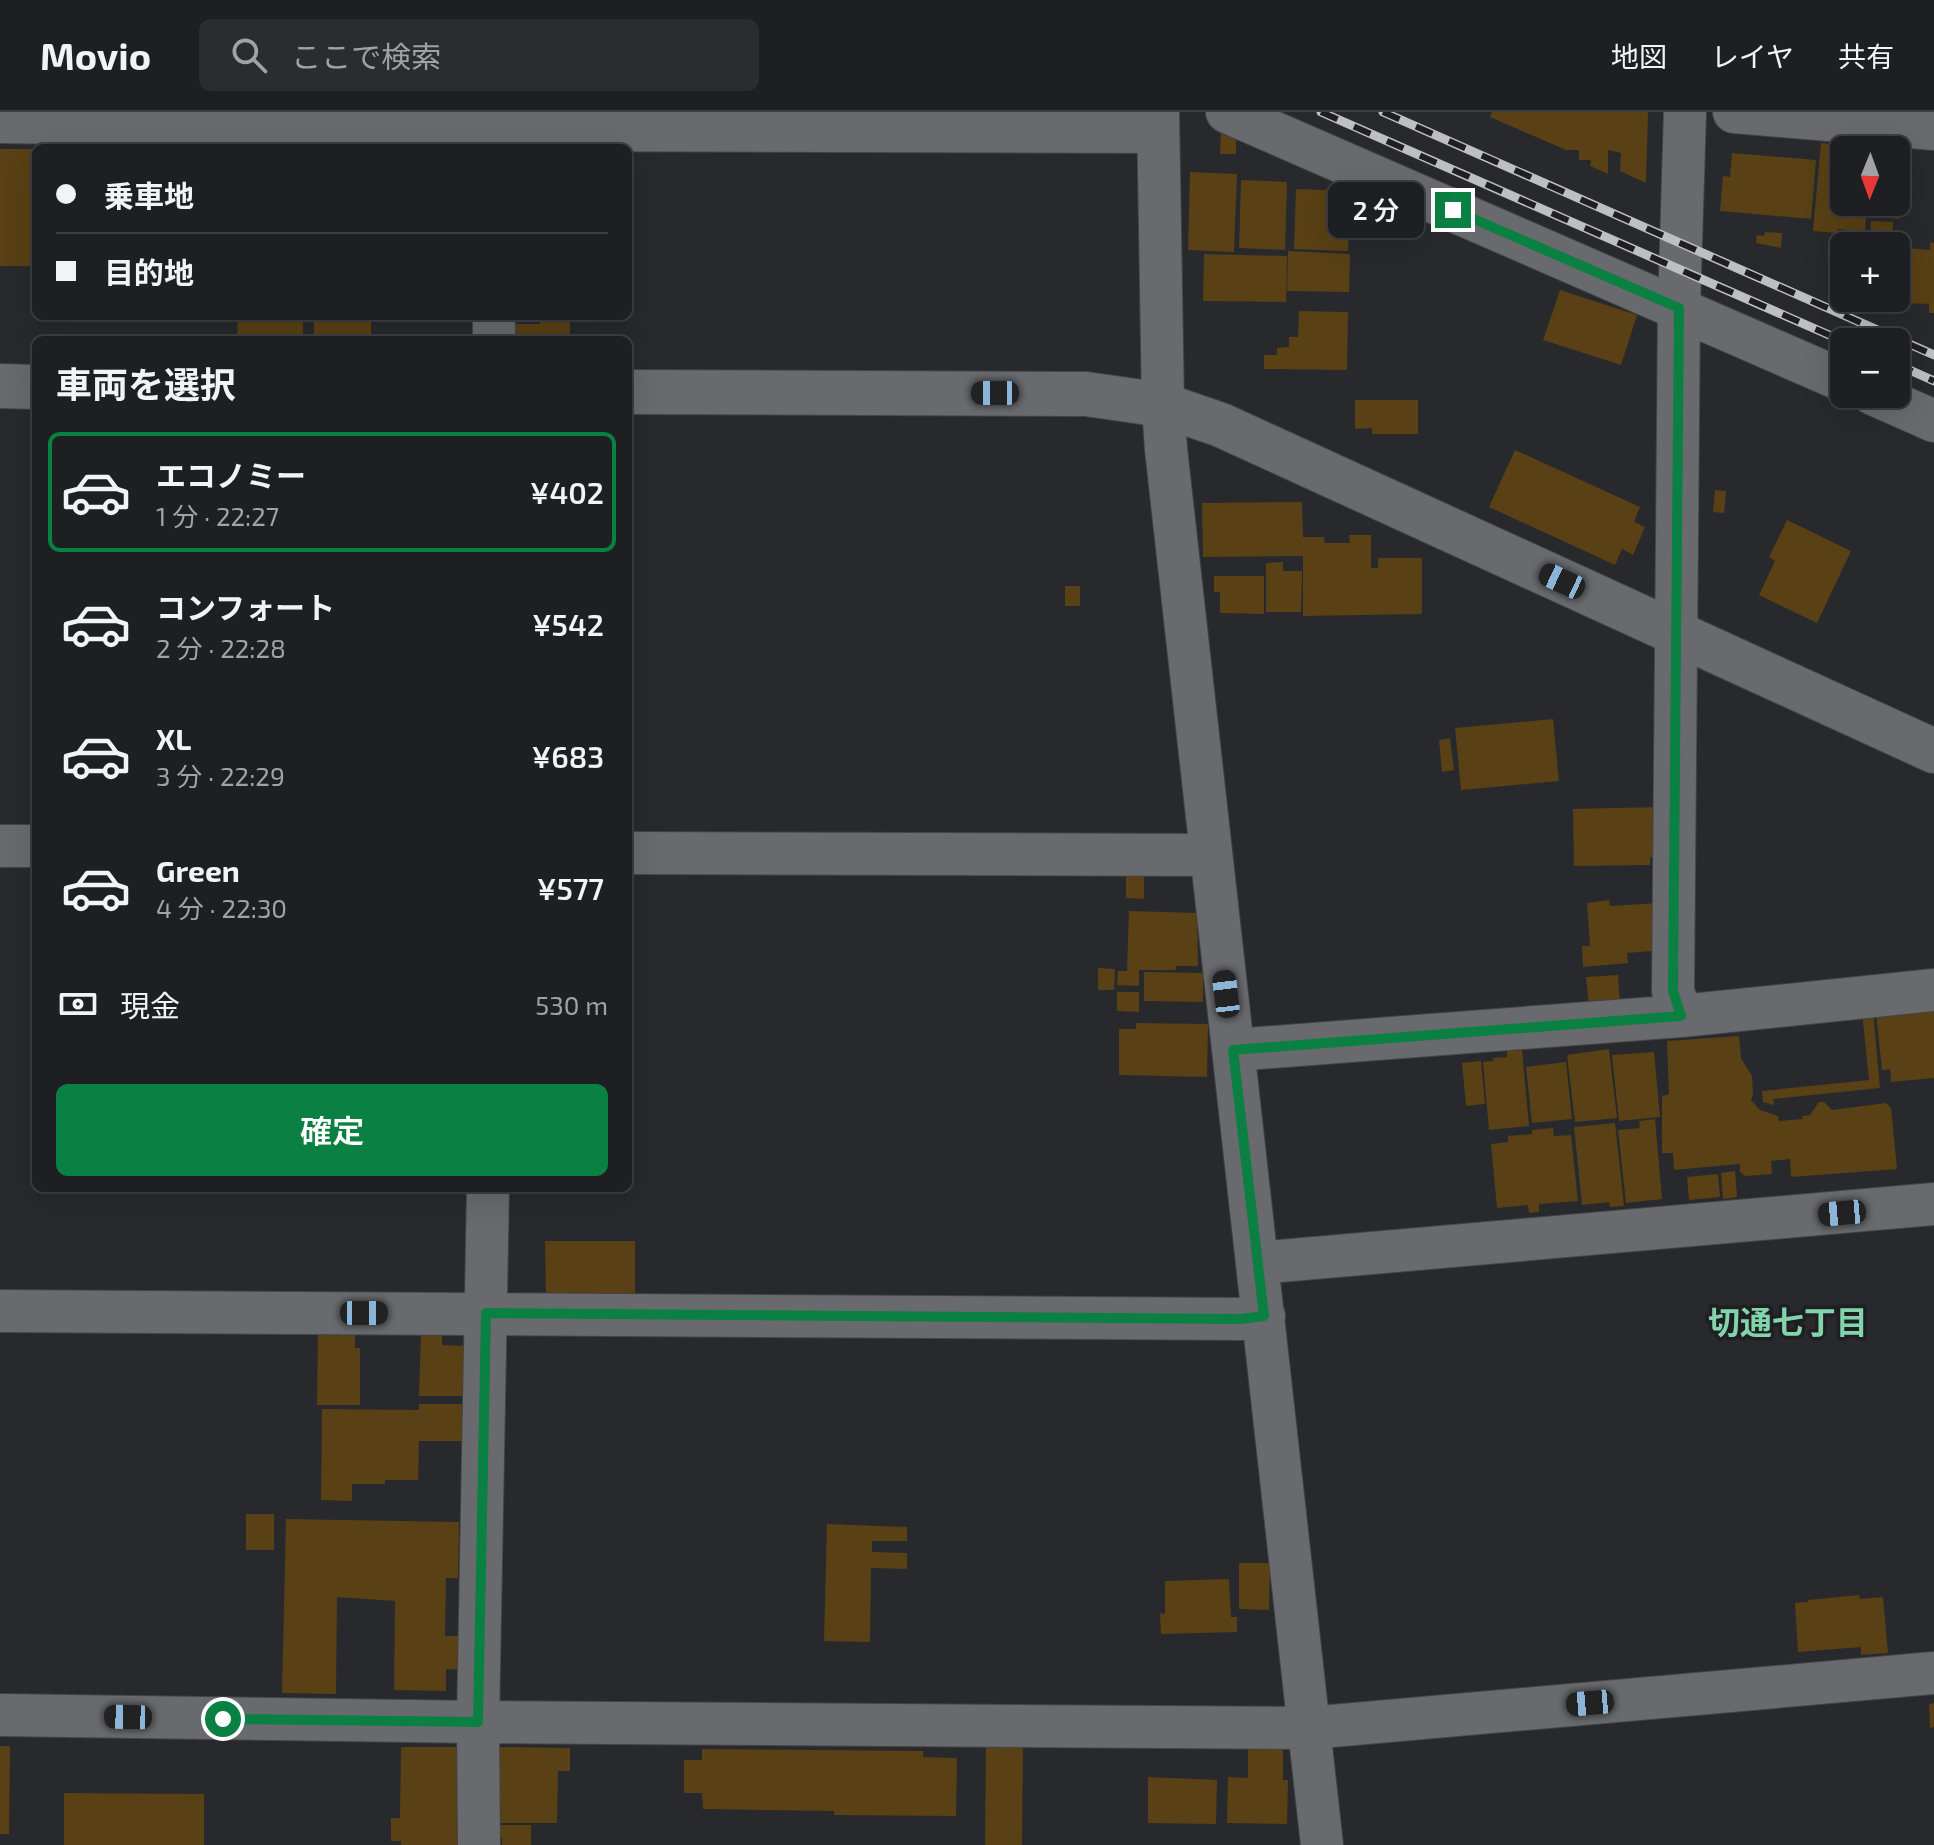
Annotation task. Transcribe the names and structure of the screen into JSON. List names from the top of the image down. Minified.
{"districts":["切通七丁目"],"north":"bottom","page":{"header":"Movio","search":"ここで検索","nav":["地図","レイヤ","共有"],"map_buttons":["+","−"],"banner":["乗車地","目的地"],"bubble":"2 分","heading":"車両を選択","list":[{"name":"エコノミー","note":"1 分 · 22:27","value":"¥402"},{"name":"コンフォート","note":"2 分 · 22:28","value":"¥542"},{"name":"XL","note":"3 分 · 22:29","value":"¥683"},{"name":"Green","note":"4 分 · 22:30","value":"¥577"}],"pay":["現金","530 m"],"buttons":"確定"}}
